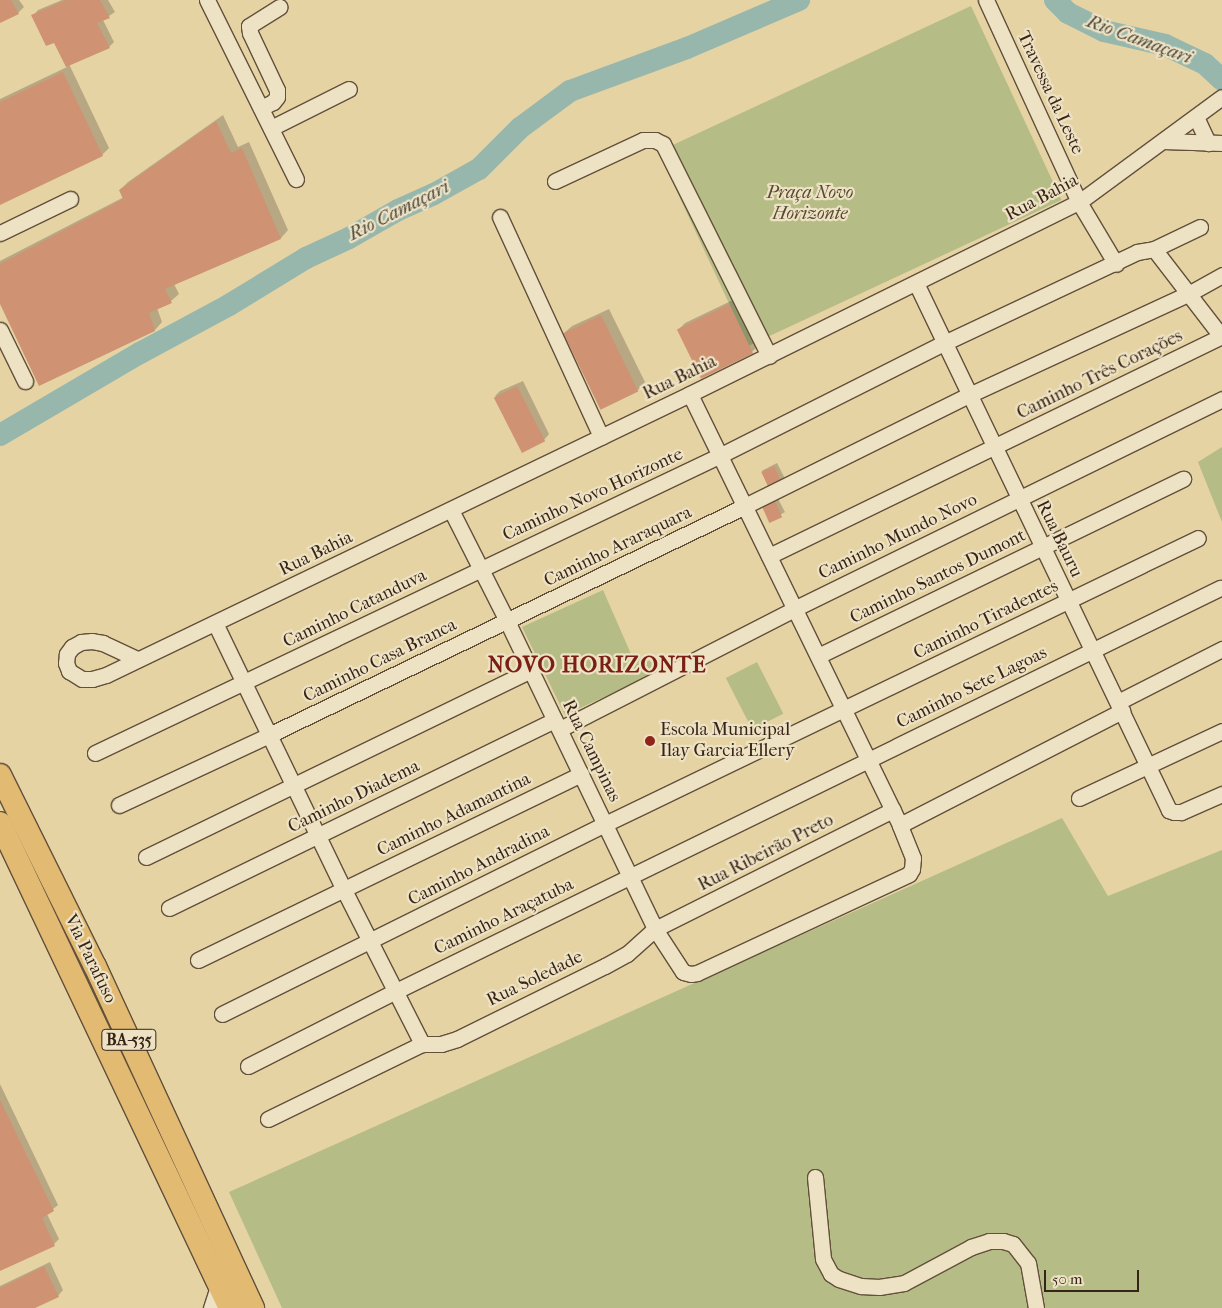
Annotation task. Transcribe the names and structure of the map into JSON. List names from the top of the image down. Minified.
{"streets":{"highway":["Via Parafuso","BA-535"],"street":["Travessa da Leste","Rua Bahia","Caminho Três Corações","Caminho Novo Horizonte","Caminho Mundo Novo","Rua Bauru","Caminho Araraquara","Caminho Santos Dumont","Caminho Catanduva","Caminho Tiradentes","Caminho Casa Branca","Caminho Sete Lagoas","Rua Campinas","Caminho Diadema","Caminho Adamantina","Rua Ribeirão Preto","Caminho Andradina","Caminho Araçatuba","Rua Soledade"]},"crossings":[["Travessa da Leste","Rua Bahia"],["Travessa da Leste","Caminho Novo Horizonte"],["Rua Bahia","Rua Bauru"],["Rua Bahia","Rua Campinas"],["Caminho Três Corações","Rua Bauru"],["Caminho Novo Horizonte","Rua Bauru"],["Caminho Novo Horizonte","Caminho Catanduva"],["Caminho Novo Horizonte","Rua Campinas"],["Caminho Mundo Novo","Rua Bauru"],["Caminho Mundo Novo","Rua Campinas"],["Caminho Mundo Novo","Caminho Diadema"],["Rua Bauru","Caminho Araraquara"],["Rua Bauru","Caminho Santos Dumont"],["Rua Bauru","Caminho Tiradentes"],["Rua Bauru","Caminho Sete Lagoas"],["Caminho Araraquara","Caminho Casa Branca"],["Caminho Araraquara","Rua Campinas"],["Caminho Catanduva","Rua Campinas"],["Caminho Tiradentes","Rua Campinas"],["Caminho Tiradentes","Caminho Andradina"],["Caminho Casa Branca","Rua Campinas"],["Caminho Sete Lagoas","Rua Campinas"],["Caminho Sete Lagoas","Caminho Araçatuba"],["Rua Campinas","Caminho Diadema"],["Rua Campinas","Caminho Adamantina"],["Rua Campinas","Rua Ribeirão Preto"],["Rua Campinas","Caminho Andradina"],["Rua Campinas","Caminho Araçatuba"],["Rua Campinas","Rua Soledade"],["Rua Ribeirão Preto","Rua Soledade"]],"districts":["NOVO HORIZONTE"],"water":["Rio Camaçari"],"parks":["Praça Novo Horizonte"],"places":["Escola Municipal Ilay Garcia Ellery"],"scale_bar":"50 m"}
